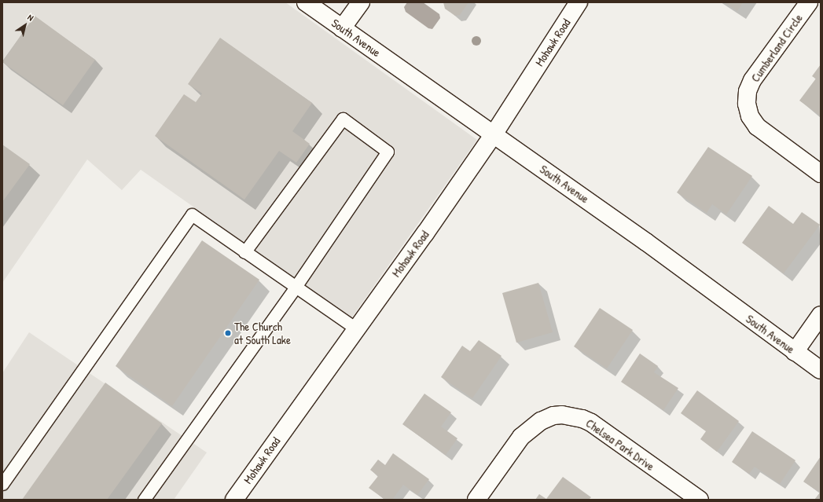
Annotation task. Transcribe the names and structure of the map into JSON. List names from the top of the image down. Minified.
{"streets":{"street":["South Avenue","Mohawk Road","Cumberland Circle","Chelsea Park Drive"]},"crossings":[["South Avenue","Mohawk Road"]],"places":["The Church at South Lake"],"north":"top right"}
